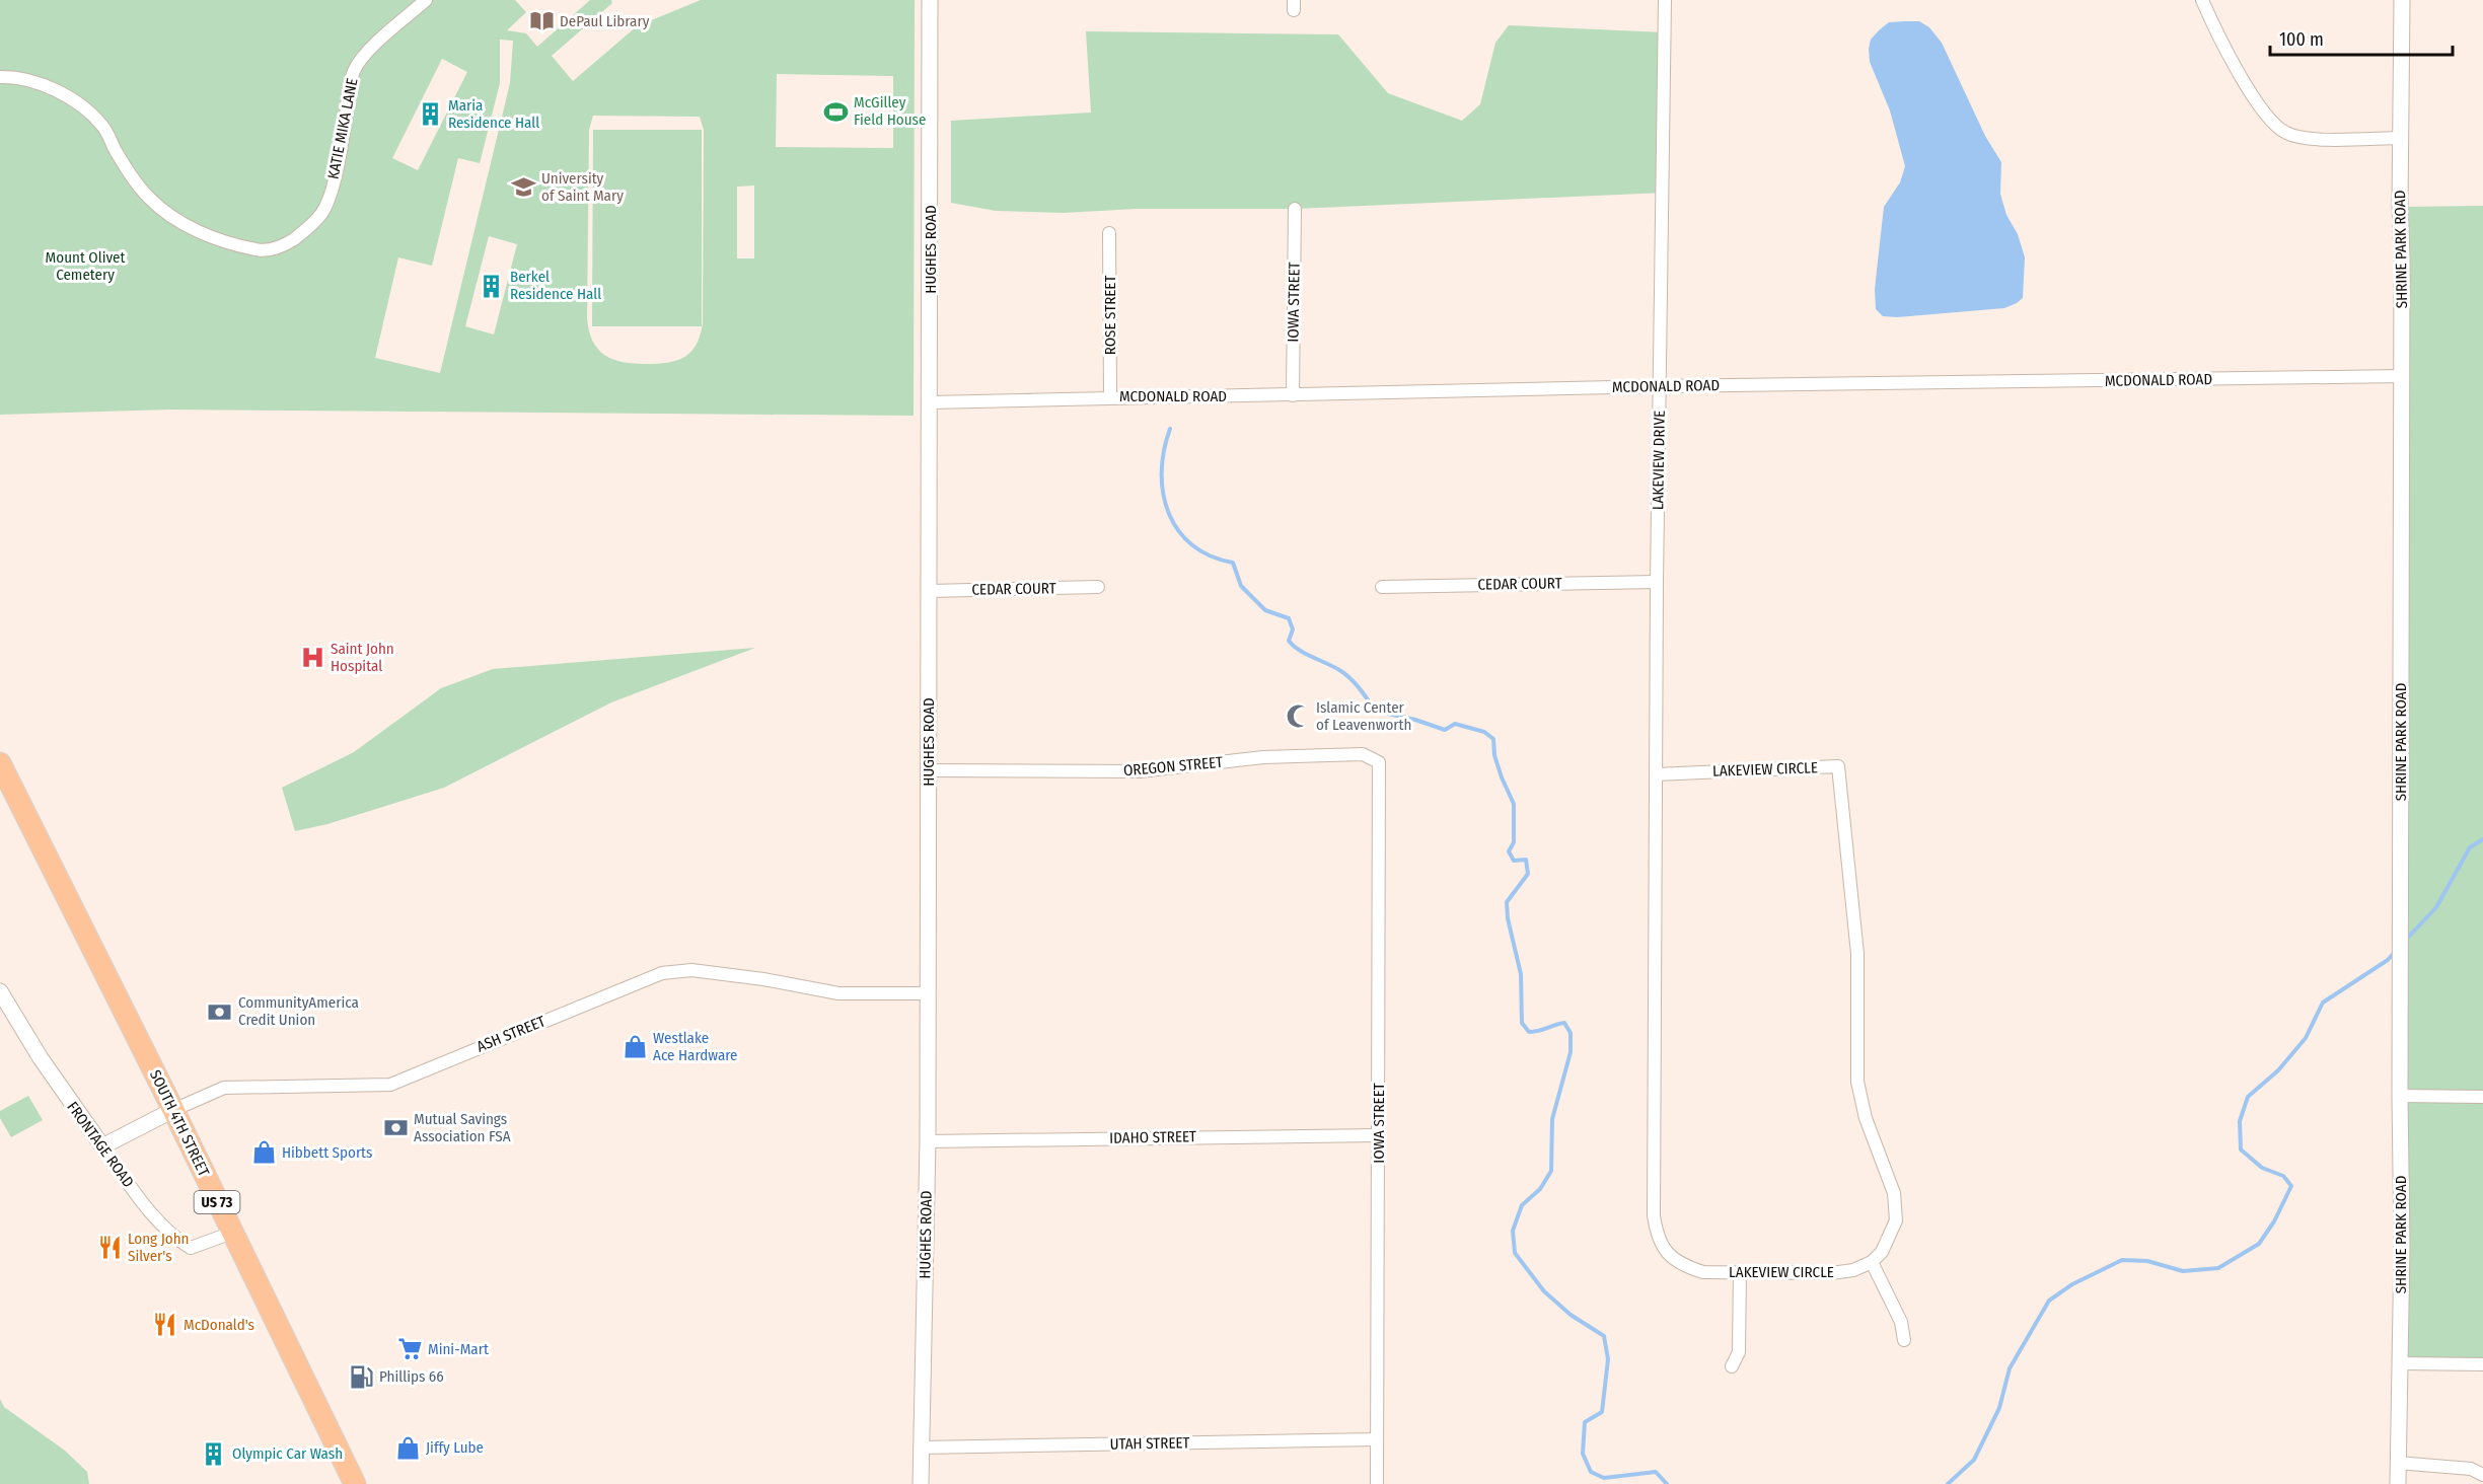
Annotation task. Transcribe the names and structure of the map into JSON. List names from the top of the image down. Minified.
{"streets":{"highway":["SOUTH 4TH STREET","US 73"],"street":["KATIE MIKA LANE","HUGHES ROAD","SHRINE PARK ROAD","IOWA STREET","ROSE STREET","MCDONALD ROAD","LAKEVIEW DRIVE","CEDAR COURT","OREGON STREET","LAKEVIEW CIRCLE","ASH STREET","IDAHO STREET","FRONTAGE ROAD","UTAH STREET"]},"crossings":[["HUGHES ROAD","MCDONALD ROAD"],["HUGHES ROAD","CEDAR COURT"],["HUGHES ROAD","OREGON STREET"],["HUGHES ROAD","ASH STREET"],["HUGHES ROAD","IDAHO STREET"],["HUGHES ROAD","UTAH STREET"],["SHRINE PARK ROAD","MCDONALD ROAD"],["IOWA STREET","MCDONALD ROAD"],["IOWA STREET","OREGON STREET"],["IOWA STREET","IDAHO STREET"],["IOWA STREET","UTAH STREET"],["ROSE STREET","MCDONALD ROAD"],["MCDONALD ROAD","LAKEVIEW DRIVE"],["LAKEVIEW DRIVE","CEDAR COURT"],["LAKEVIEW DRIVE","LAKEVIEW CIRCLE"],["ASH STREET","SOUTH 4TH STREET"],["ASH STREET","FRONTAGE ROAD"],["SOUTH 4TH STREET","FRONTAGE ROAD"]],"parks":["Mount Olivet Cemetery"],"places":{"library":["DePaul Library"],"sports":["McGilley Field House"],"building":["Maria Residence Hall","Berkel Residence Hall","Olympic Car Wash"],"school or university":["University of Saint Mary"],"hospital":["Saint John Hospital"],"mosque":["Islamic Center of Leavenworth"],"bank":["CommunityAmerica Credit Union","Mutual Savings Association FSA"],"shop":["Westlake Ace Hardware","Hibbett Sports","Jiffy Lube"],"restaurant":["Long John Silver's","McDonald's"],"supermarket":["Mini-Mart"],"fuel station":["Phillips 66"]},"scale_bar":"100 m"}
